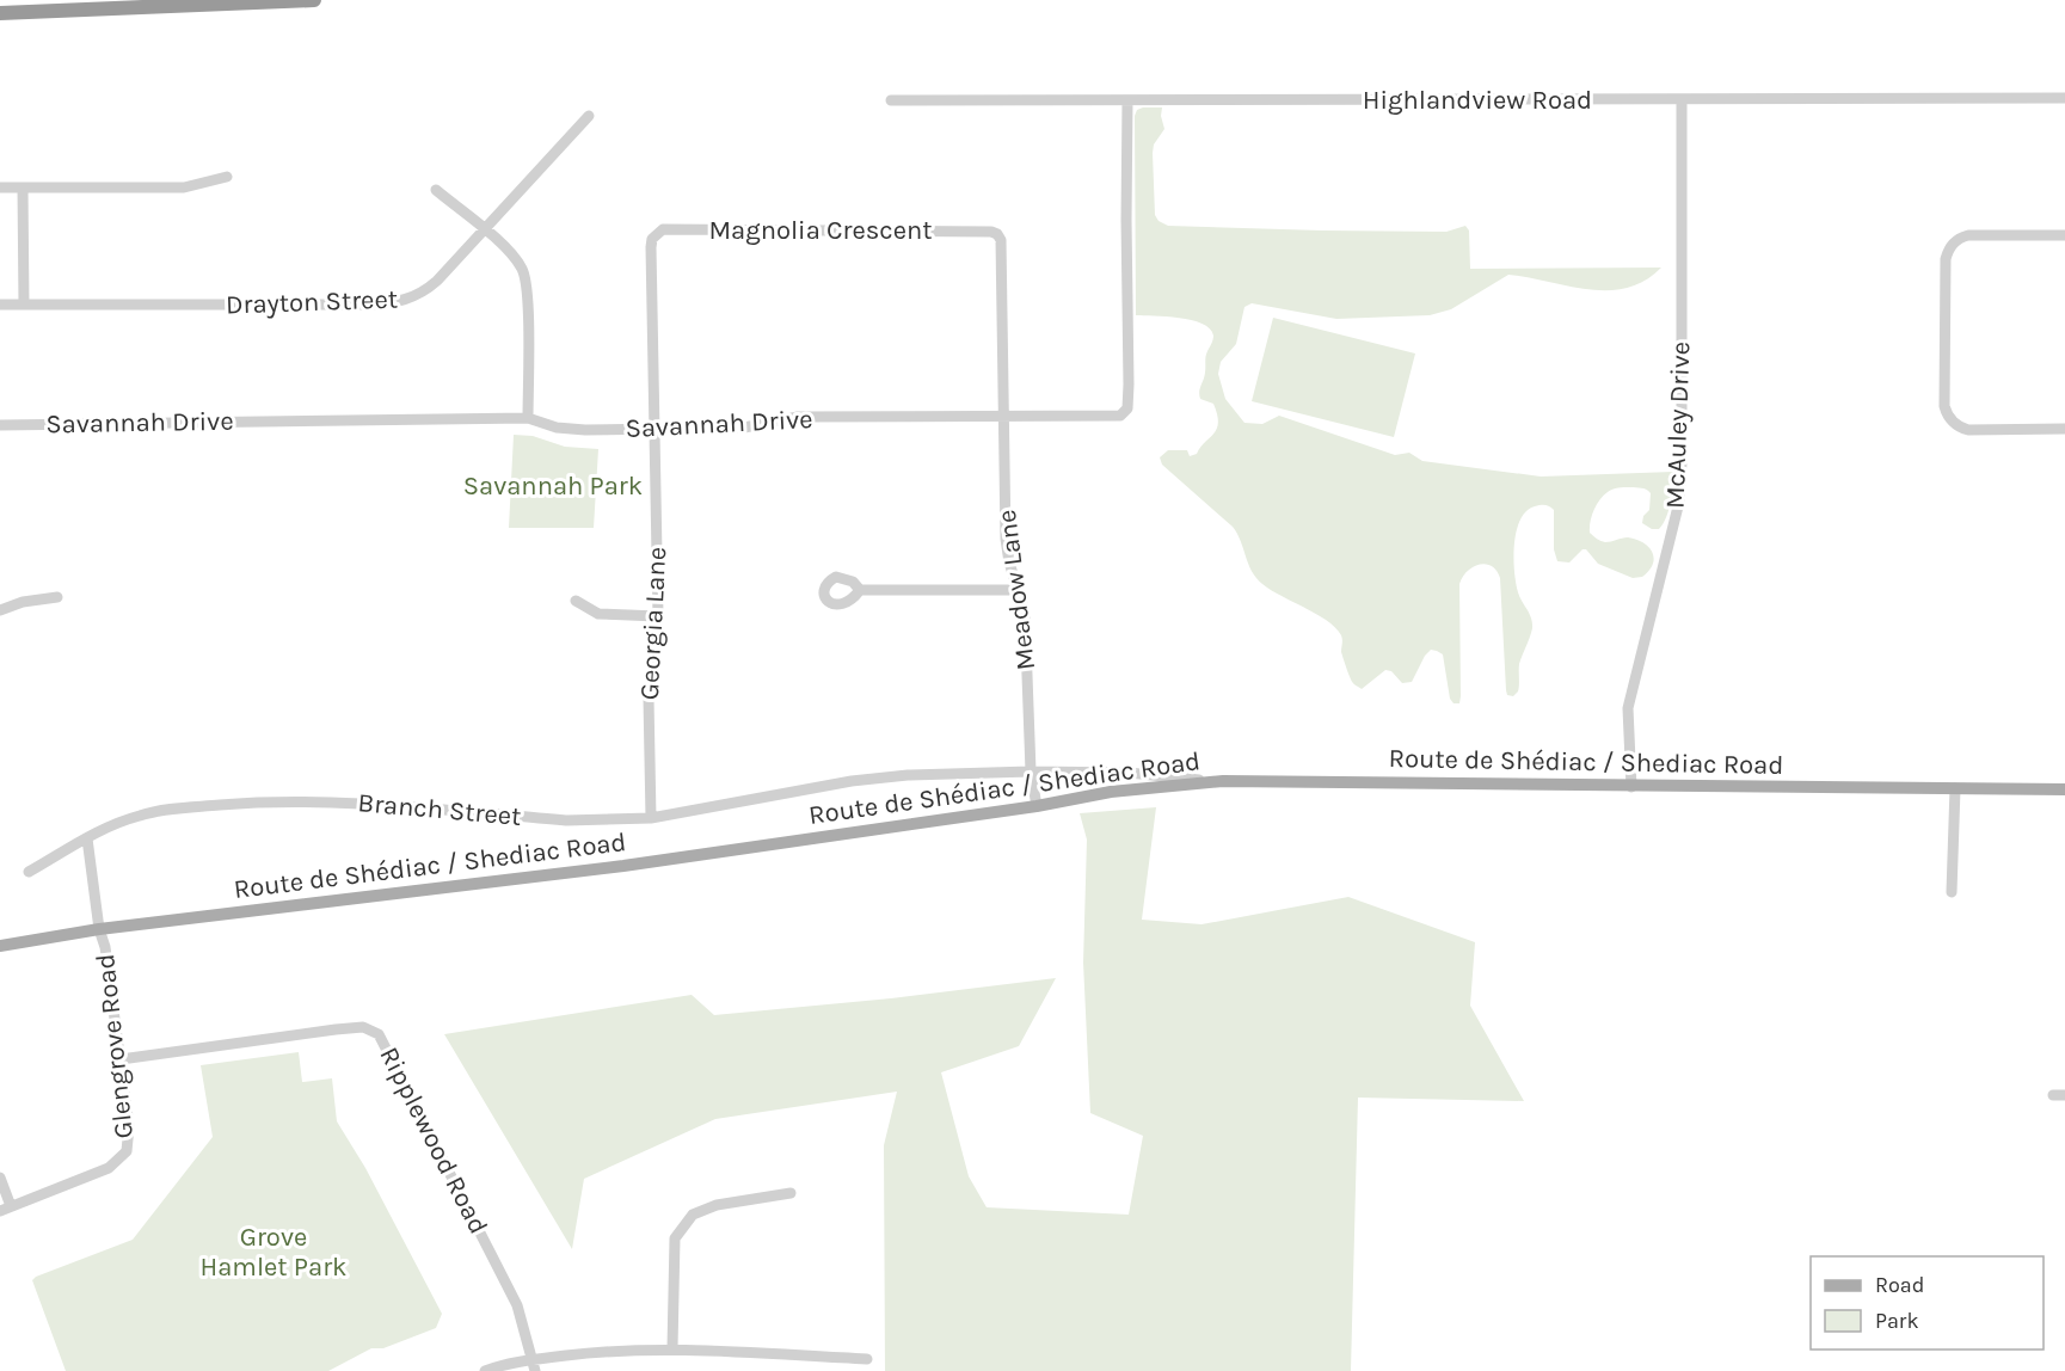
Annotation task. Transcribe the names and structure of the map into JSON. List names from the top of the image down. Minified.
{"streets":{"main road":["Route de Shédiac / Shediac Road"],"street":["Highlandview Road","Magnolia Crescent","Drayton Street","Savannah Drive","McAuley Drive","Meadow Lane","Georgia Lane","Branch Street","Glengrove Road","Ripplewood Road"]},"crossings":[["Highlandview Road","Savannah Drive"],["Highlandview Road","McAuley Drive"],["Magnolia Crescent","Savannah Drive"],["Magnolia Crescent","Meadow Lane"],["Magnolia Crescent","Georgia Lane"],["Savannah Drive","Meadow Lane"],["Savannah Drive","Georgia Lane"],["McAuley Drive","Route de Shédiac / Shediac Road"],["Meadow Lane","Route de Shédiac / Shediac Road"],["Meadow Lane","Branch Street"],["Georgia Lane","Branch Street"],["Route de Shédiac / Shediac Road","Branch Street"],["Route de Shédiac / Shediac Road","Glengrove Road"],["Glengrove Road","Ripplewood Road"]],"parks":["Savannah Park","Grove Hamlet Park"],"legend":["Road","Park"]}
